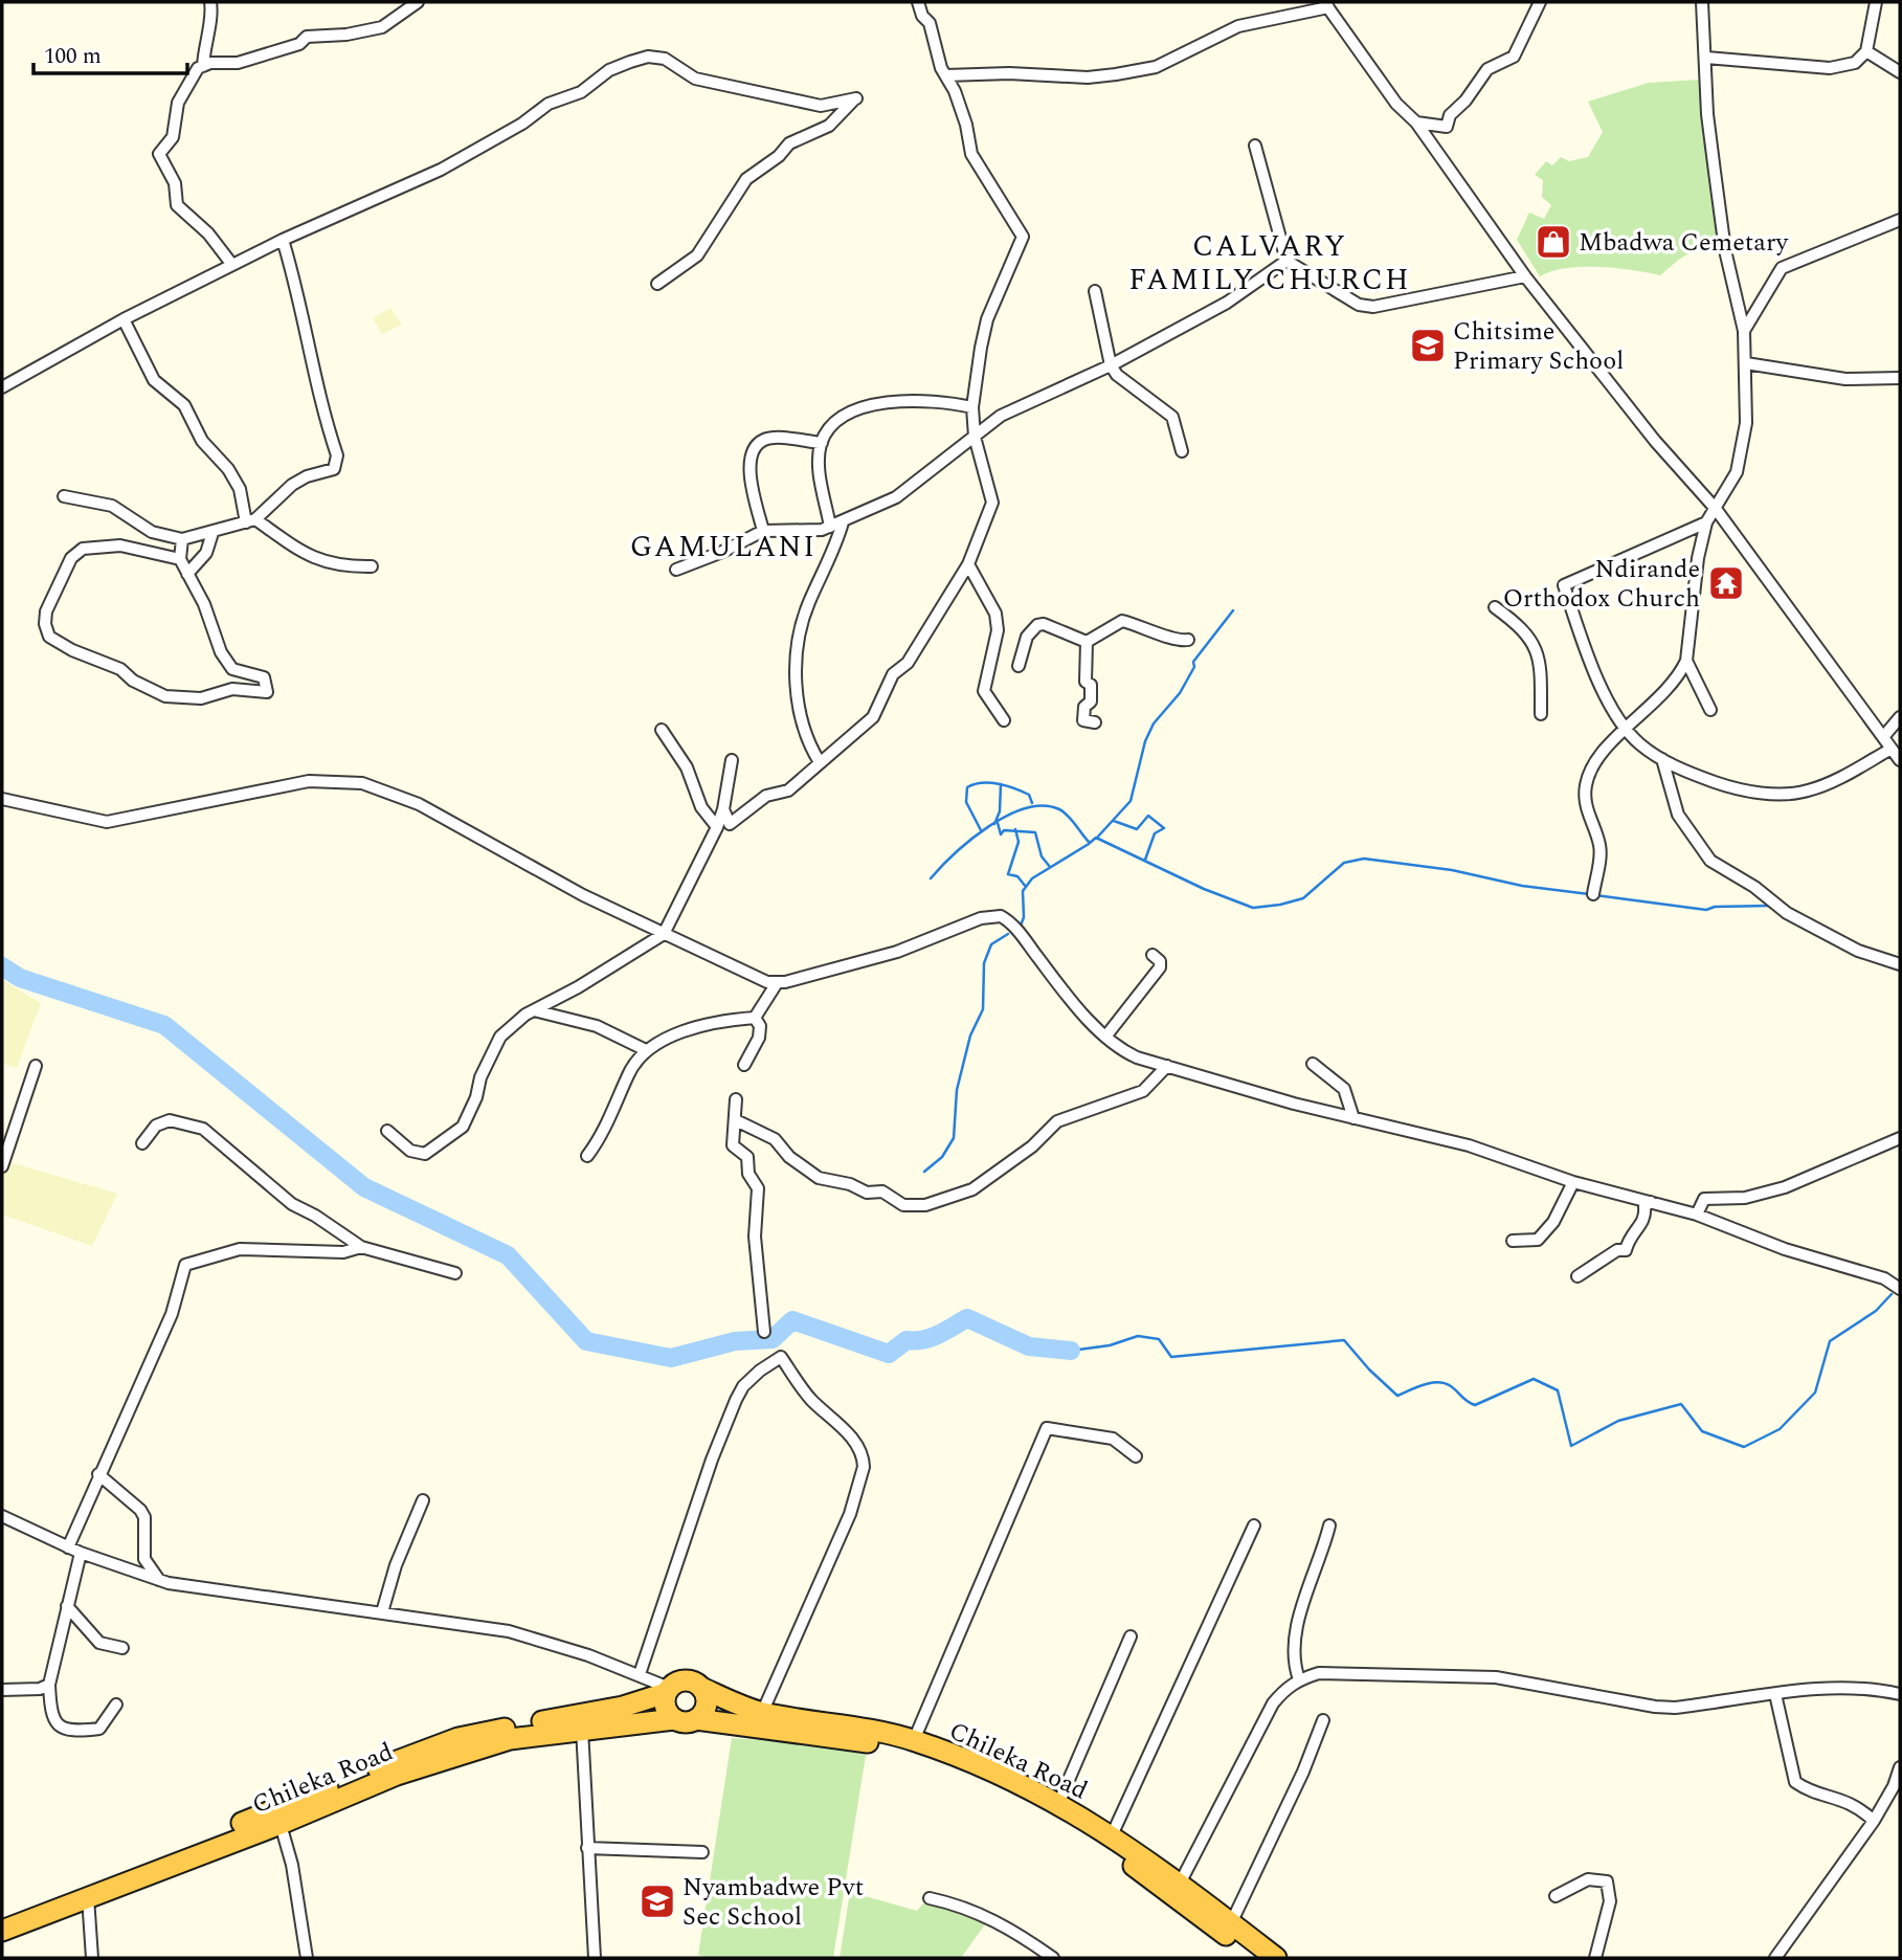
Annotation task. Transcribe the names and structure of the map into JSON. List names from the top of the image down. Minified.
{"streets":{"highway":["Chileka Road"]},"districts":["CALVARY FAMILY CHURCH","GAMULANI"],"places":{"shop":["Mbadwa Cemetary"],"school or university":["Chitsime Primary School","Nyambadwe Pvt Sec School"],"temple":["Ndirande Orthodox Church"]},"scale_bar":"100 m"}
